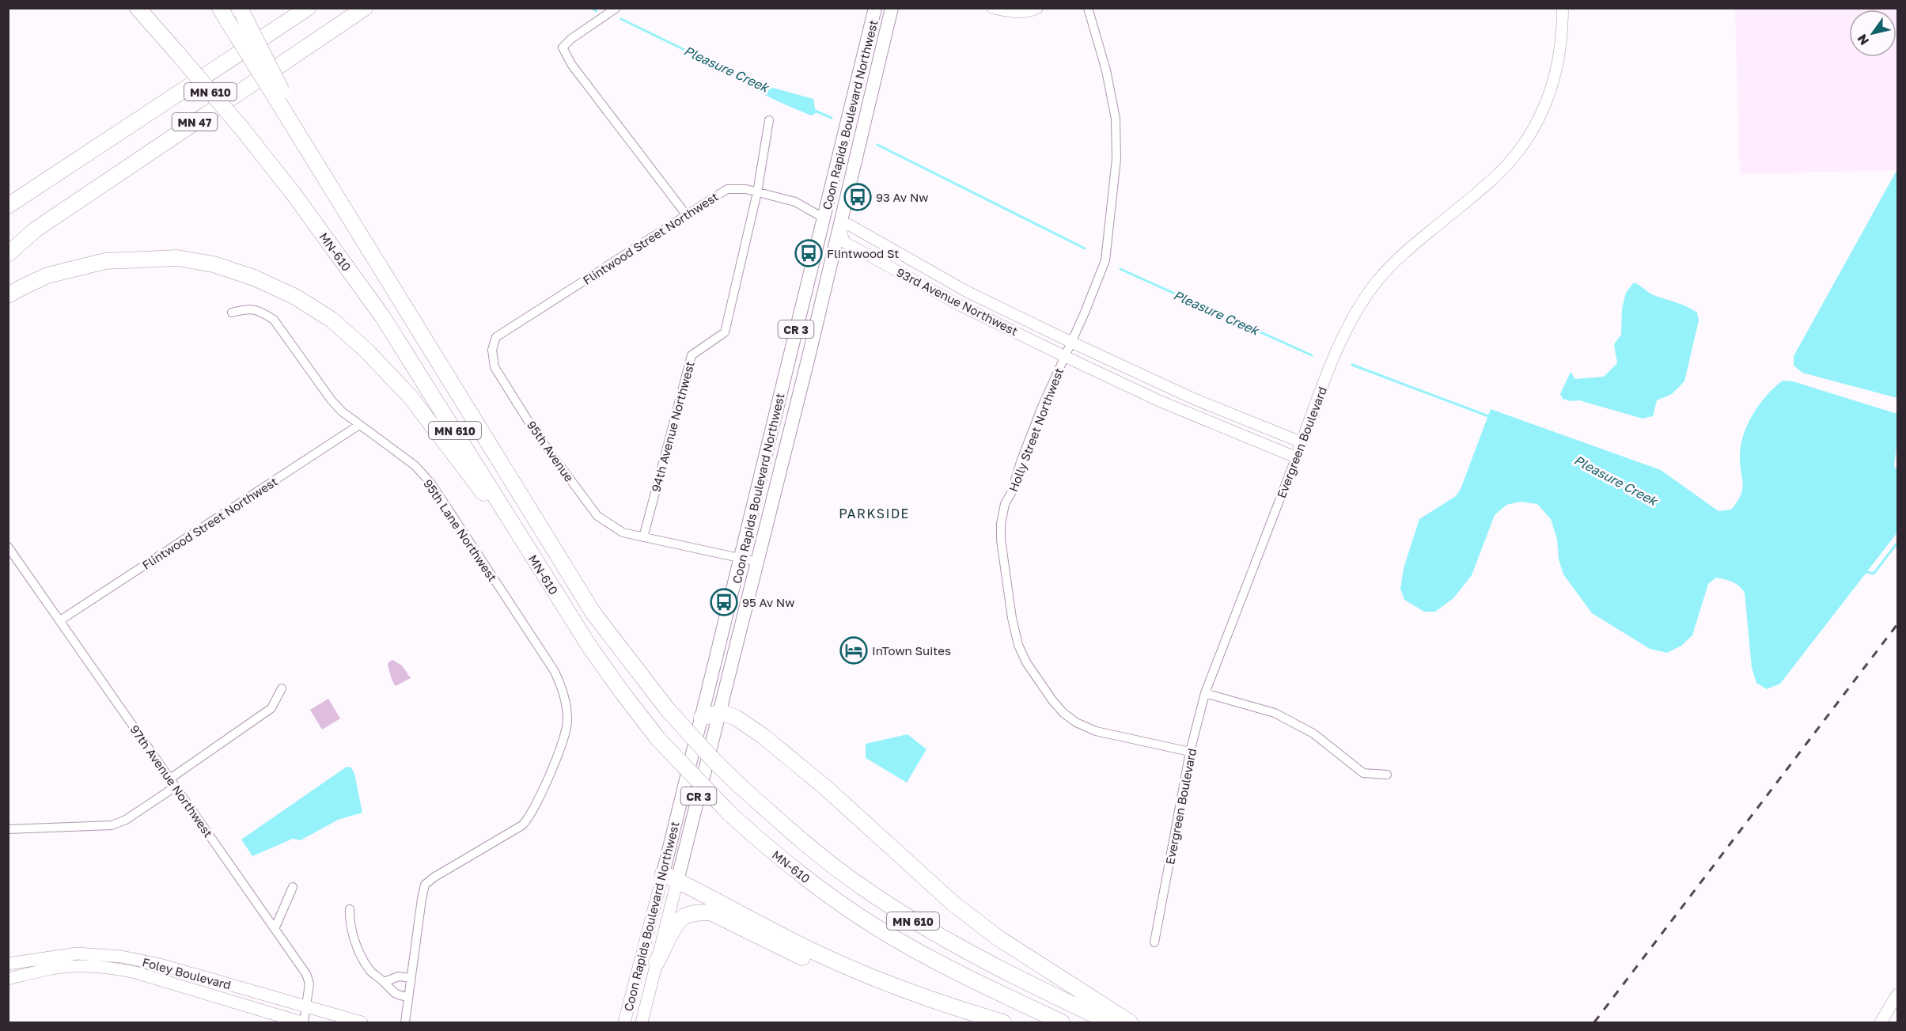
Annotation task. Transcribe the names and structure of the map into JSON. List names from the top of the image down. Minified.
{"streets":{"highway":["MN 610","MN 47","MN-610"],"main road":["Coon Rapids Boulevard Northwest","CR 3","Foley Boulevard"],"street":["Flintwood Street Northwest","93rd Avenue Northwest","94th Avenue Northwest","Holly Street Northwest","Evergreen Boulevard","95th Avenue","95th Lane Northwest","97th Avenue Northwest"]},"crossings":[["MN 610","MN-610"],["Coon Rapids Boulevard Northwest","Flintwood Street Northwest"],["Coon Rapids Boulevard Northwest","93rd Avenue Northwest"],["Flintwood Street Northwest","93rd Avenue Northwest"],["Flintwood Street Northwest","94th Avenue Northwest"],["Flintwood Street Northwest","95th Avenue"],["Flintwood Street Northwest","95th Lane Northwest"],["Flintwood Street Northwest","97th Avenue Northwest"],["93rd Avenue Northwest","Holly Street Northwest"],["93rd Avenue Northwest","Evergreen Boulevard"],["94th Avenue Northwest","95th Avenue"],["Holly Street Northwest","Evergreen Boulevard"],["97th Avenue Northwest","Foley Boulevard"]],"districts":["PARKSIDE"],"water":["Pleasure Creek"],"places":{"bus stop":["93 Av Nw","Flintwood St","95 Av Nw"],"hotel":["InTown Suites"]},"north":"bottom left"}
